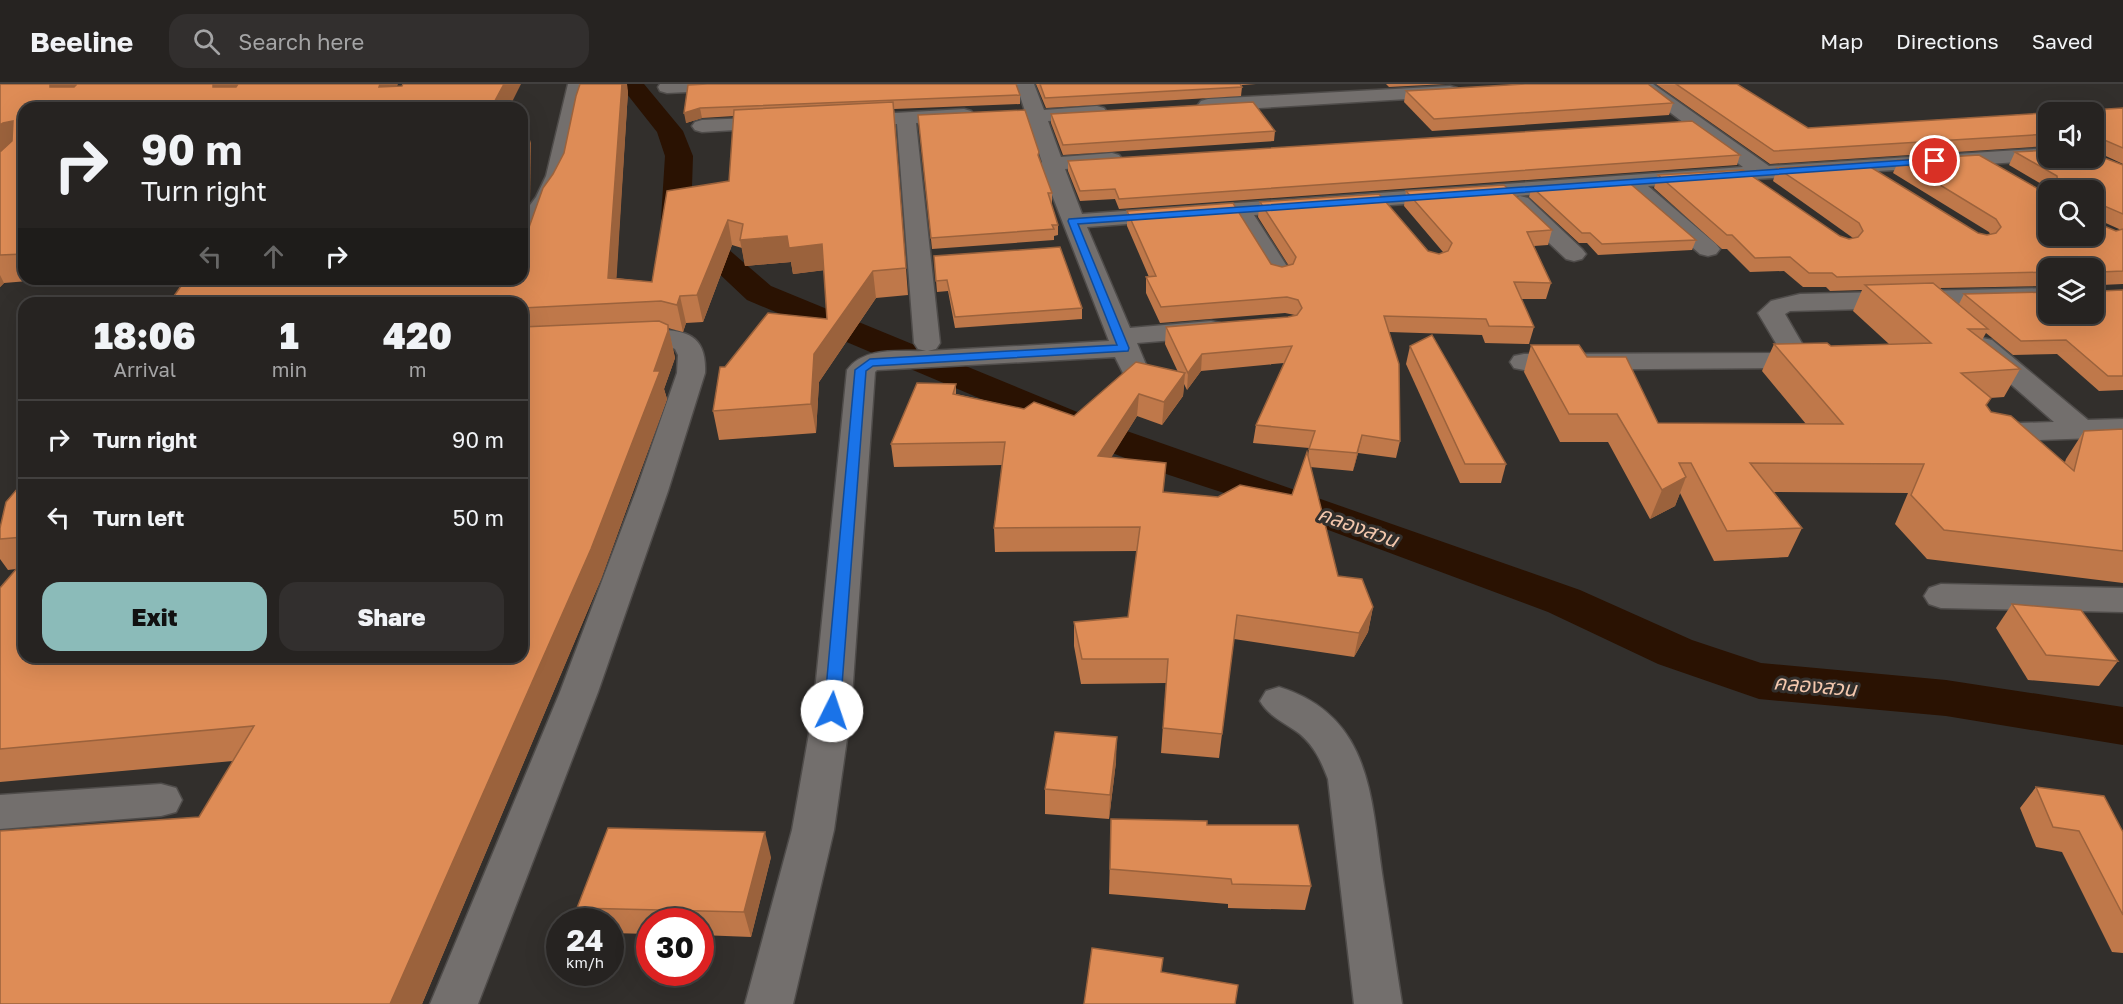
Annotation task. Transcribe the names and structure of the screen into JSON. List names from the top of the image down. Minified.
{"water":["คลองสวน"],"page":{"header":"Beeline","search":"Search here","nav":["Map","Directions","Saved"],"turn":["90 m","Turn right"],"eta":["18:06","Arrival","1","min","420","m"],"list":[{"name":"Turn right","value":"90 m"},{"name":"Turn left","value":"50 m"}],"buttons":["Exit","Share"],"speed":"24 km/h","limit":"30"}}
